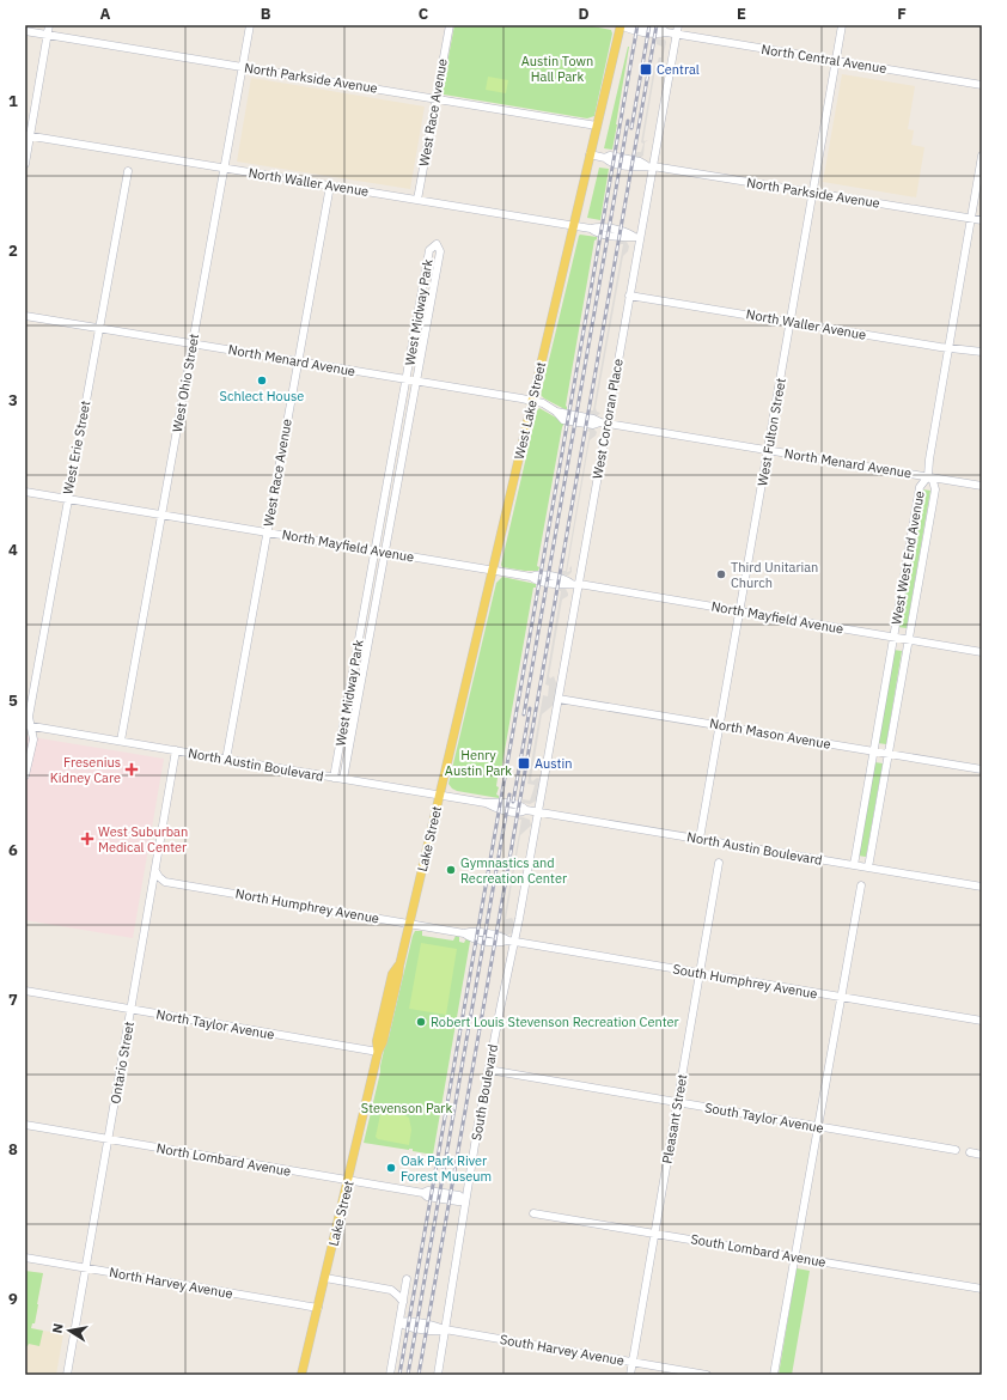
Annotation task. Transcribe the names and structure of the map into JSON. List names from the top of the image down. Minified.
{"streets":{"main road":["West Lake Street","Lake Street"],"street":["North Central Avenue","North Parkside Avenue","West Race Avenue","North Waller Avenue","West Midway Park","North Menard Avenue","West Ohio Street","West Corcoran Place","West Fulton Street","West Erie Street","North Mayfield Avenue","West West End Avenue","North Mason Avenue","North Austin Boulevard","North Humphrey Avenue","South Humphrey Avenue","North Taylor Avenue","Ontario Street","South Boulevard","South Taylor Avenue","Pleasant Street","North Lombard Avenue","South Lombard Avenue","North Harvey Avenue","South Harvey Avenue"]},"crossings":[["North Central Avenue","West Lake Street"],["North Central Avenue","West Corcoran Place"],["North Central Avenue","West Fulton Street"],["North Parkside Avenue","West Race Avenue"],["North Parkside Avenue","West Ohio Street"],["North Parkside Avenue","West Lake Street"],["North Parkside Avenue","West Corcoran Place"],["North Parkside Avenue","West Fulton Street"],["West Race Avenue","North Waller Avenue"],["West Race Avenue","North Menard Avenue"],["West Race Avenue","North Mayfield Avenue"],["West Race Avenue","North Austin Boulevard"],["North Waller Avenue","West Ohio Street"],["North Waller Avenue","West Lake Street"],["North Waller Avenue","West Corcoran Place"],["North Waller Avenue","West Fulton Street"],["West Midway Park","North Menard Avenue"],["West Midway Park","North Mayfield Avenue"],["West Midway Park","North Austin Boulevard"],["North Menard Avenue","West Ohio Street"],["North Menard Avenue","West Lake Street"],["North Menard Avenue","West Corcoran Place"],["North Menard Avenue","West Fulton Street"],["North Menard Avenue","West Erie Street"],["North Menard Avenue","West West End Avenue"],["West Ohio Street","North Mayfield Avenue"],["West Ohio Street","North Austin Boulevard"],["West Lake Street","North Mayfield Avenue"],["West Lake Street","North Austin Boulevard"],["West Lake Street","Lake Street"],["West Corcoran Place","North Mayfield Avenue"],["West Corcoran Place","North Mason Avenue"],["West Corcoran Place","North Austin Boulevard"],["West Corcoran Place","South Boulevard"],["West Fulton Street","North Mayfield Avenue"],["West Fulton Street","North Mason Avenue"],["West Fulton Street","North Austin Boulevard"],["West Erie Street","North Mayfield Avenue"],["West Erie Street","North Austin Boulevard"],["North Mayfield Avenue","West West End Avenue"],["West West End Avenue","North Mason Avenue"],["West West End Avenue","North Austin Boulevard"],["North Austin Boulevard","Lake Street"],["North Austin Boulevard","Ontario Street"],["North Austin Boulevard","South Boulevard"],["Lake Street","North Humphrey Avenue"],["Lake Street","North Taylor Avenue"],["Lake Street","North Lombard Avenue"],["Lake Street","North Harvey Avenue"],["North Humphrey Avenue","South Humphrey Avenue"],["North Humphrey Avenue","Ontario Street"],["North Humphrey Avenue","South Boulevard"],["South Humphrey Avenue","South Boulevard"],["South Humphrey Avenue","Pleasant Street"],["North Taylor Avenue","Ontario Street"],["Ontario Street","North Lombard Avenue"],["Ontario Street","North Harvey Avenue"],["South Boulevard","South Taylor Avenue"],["South Boulevard","North Lombard Avenue"],["South Boulevard","South Harvey Avenue"],["South Taylor Avenue","Pleasant Street"],["Pleasant Street","South Lombard Avenue"],["Pleasant Street","South Harvey Avenue"]],"parks":["Austin Town Hall Park","Henry Austin Park","Stevenson Park"],"places":{"transit":["Central","Austin"],"other":["Schlect House","Third Unitarian Church","Gymnastics and Recreation Center","Robert Louis Stevenson Recreation Center","Oak Park River Forest Museum"],"health":["Fresenius Kidney Care","West Suburban Medical Center"]},"north":"left","grid":{"columns":["A","B","C","D","E","F"],"rows":["1","2","3","4","5","6","7","8","9"]}}
